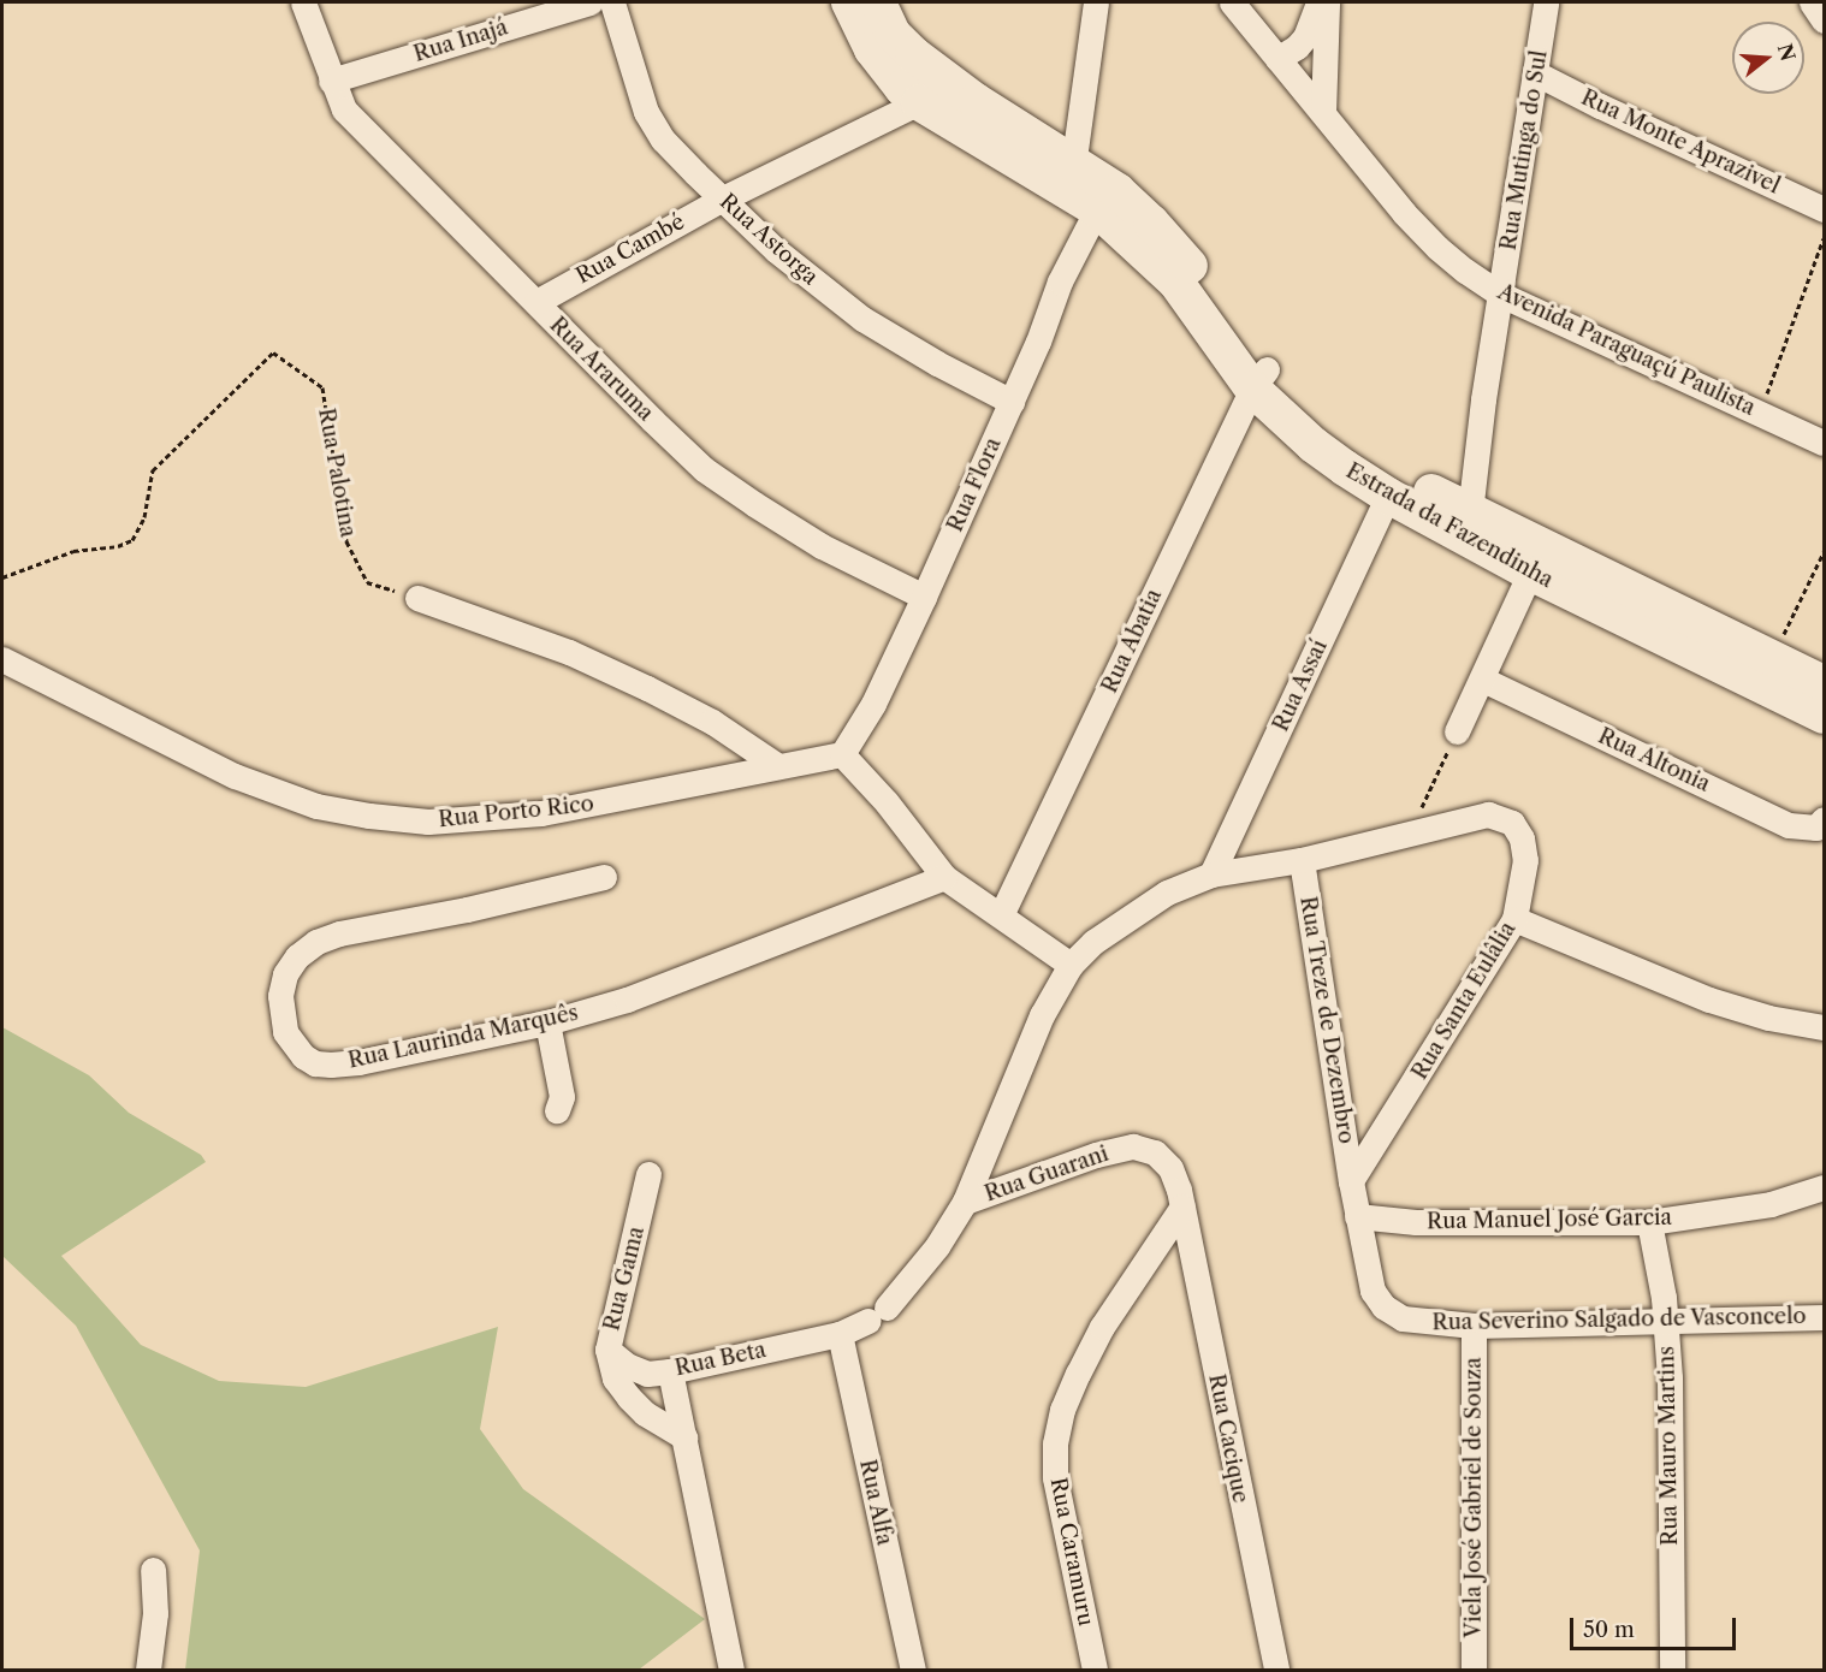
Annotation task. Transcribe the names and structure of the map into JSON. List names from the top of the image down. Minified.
{"streets":{"main road":["Estrada da Fazendinha"],"street":["Rua Inajá","Rua Monte Aprazivel","Rua Mutinga do Sul","Rua Astorga","Rua Cambé","Avenida Paraguaçú Paulista","Rua Araruma","Rua Flora","Rua Abatia","Rua Assaí","Rua Altonia","Rua Porto Rico","Rua Santa Eulâlia","Rua Treze de Dezembro","Rua Laurinda Marquês","Rua Guarani","Rua Manuel José Garcia","Rua Gama","Rua Severino Salgado de Vasconcelo","Rua Beta","Rua Cacique","Rua Mauro Martins","Viela José Gabriel de Souza","Rua Alfa","Rua Caramuru"],"path":["Rua Palotina"]},"crossings":[["Rua Inajá","Rua Araruma"],["Rua Monte Aprazivel","Rua Mutinga do Sul"],["Rua Mutinga do Sul","Avenida Paraguaçú Paulista"],["Rua Mutinga do Sul","Estrada da Fazendinha"],["Rua Astorga","Rua Cambé"],["Rua Astorga","Rua Flora"],["Rua Cambé","Rua Araruma"],["Rua Cambé","Estrada da Fazendinha"],["Rua Araruma","Rua Flora"],["Rua Flora","Estrada da Fazendinha"],["Rua Flora","Rua Porto Rico"],["Estrada da Fazendinha","Rua Abatia"],["Estrada da Fazendinha","Rua Assaí"],["Rua Assaí","Rua Santa Eulâlia"],["Rua Santa Eulâlia","Rua Treze de Dezembro"],["Rua Santa Eulâlia","Rua Guarani"],["Rua Guarani","Rua Beta"],["Rua Guarani","Rua Cacique"],["Rua Guarani","Rua Alfa"],["Rua Guarani","Rua Caramuru"],["Rua Manuel José Garcia","Rua Severino Salgado de Vasconcelo"],["Rua Manuel José Garcia","Rua Mauro Martins"],["Rua Gama","Rua Beta"],["Rua Severino Salgado de Vasconcelo","Rua Mauro Martins"],["Rua Severino Salgado de Vasconcelo","Viela José Gabriel de Souza"],["Rua Beta","Rua Alfa"],["Rua Cacique","Rua Caramuru"]],"scale_bar":"50 m","north":"right"}
